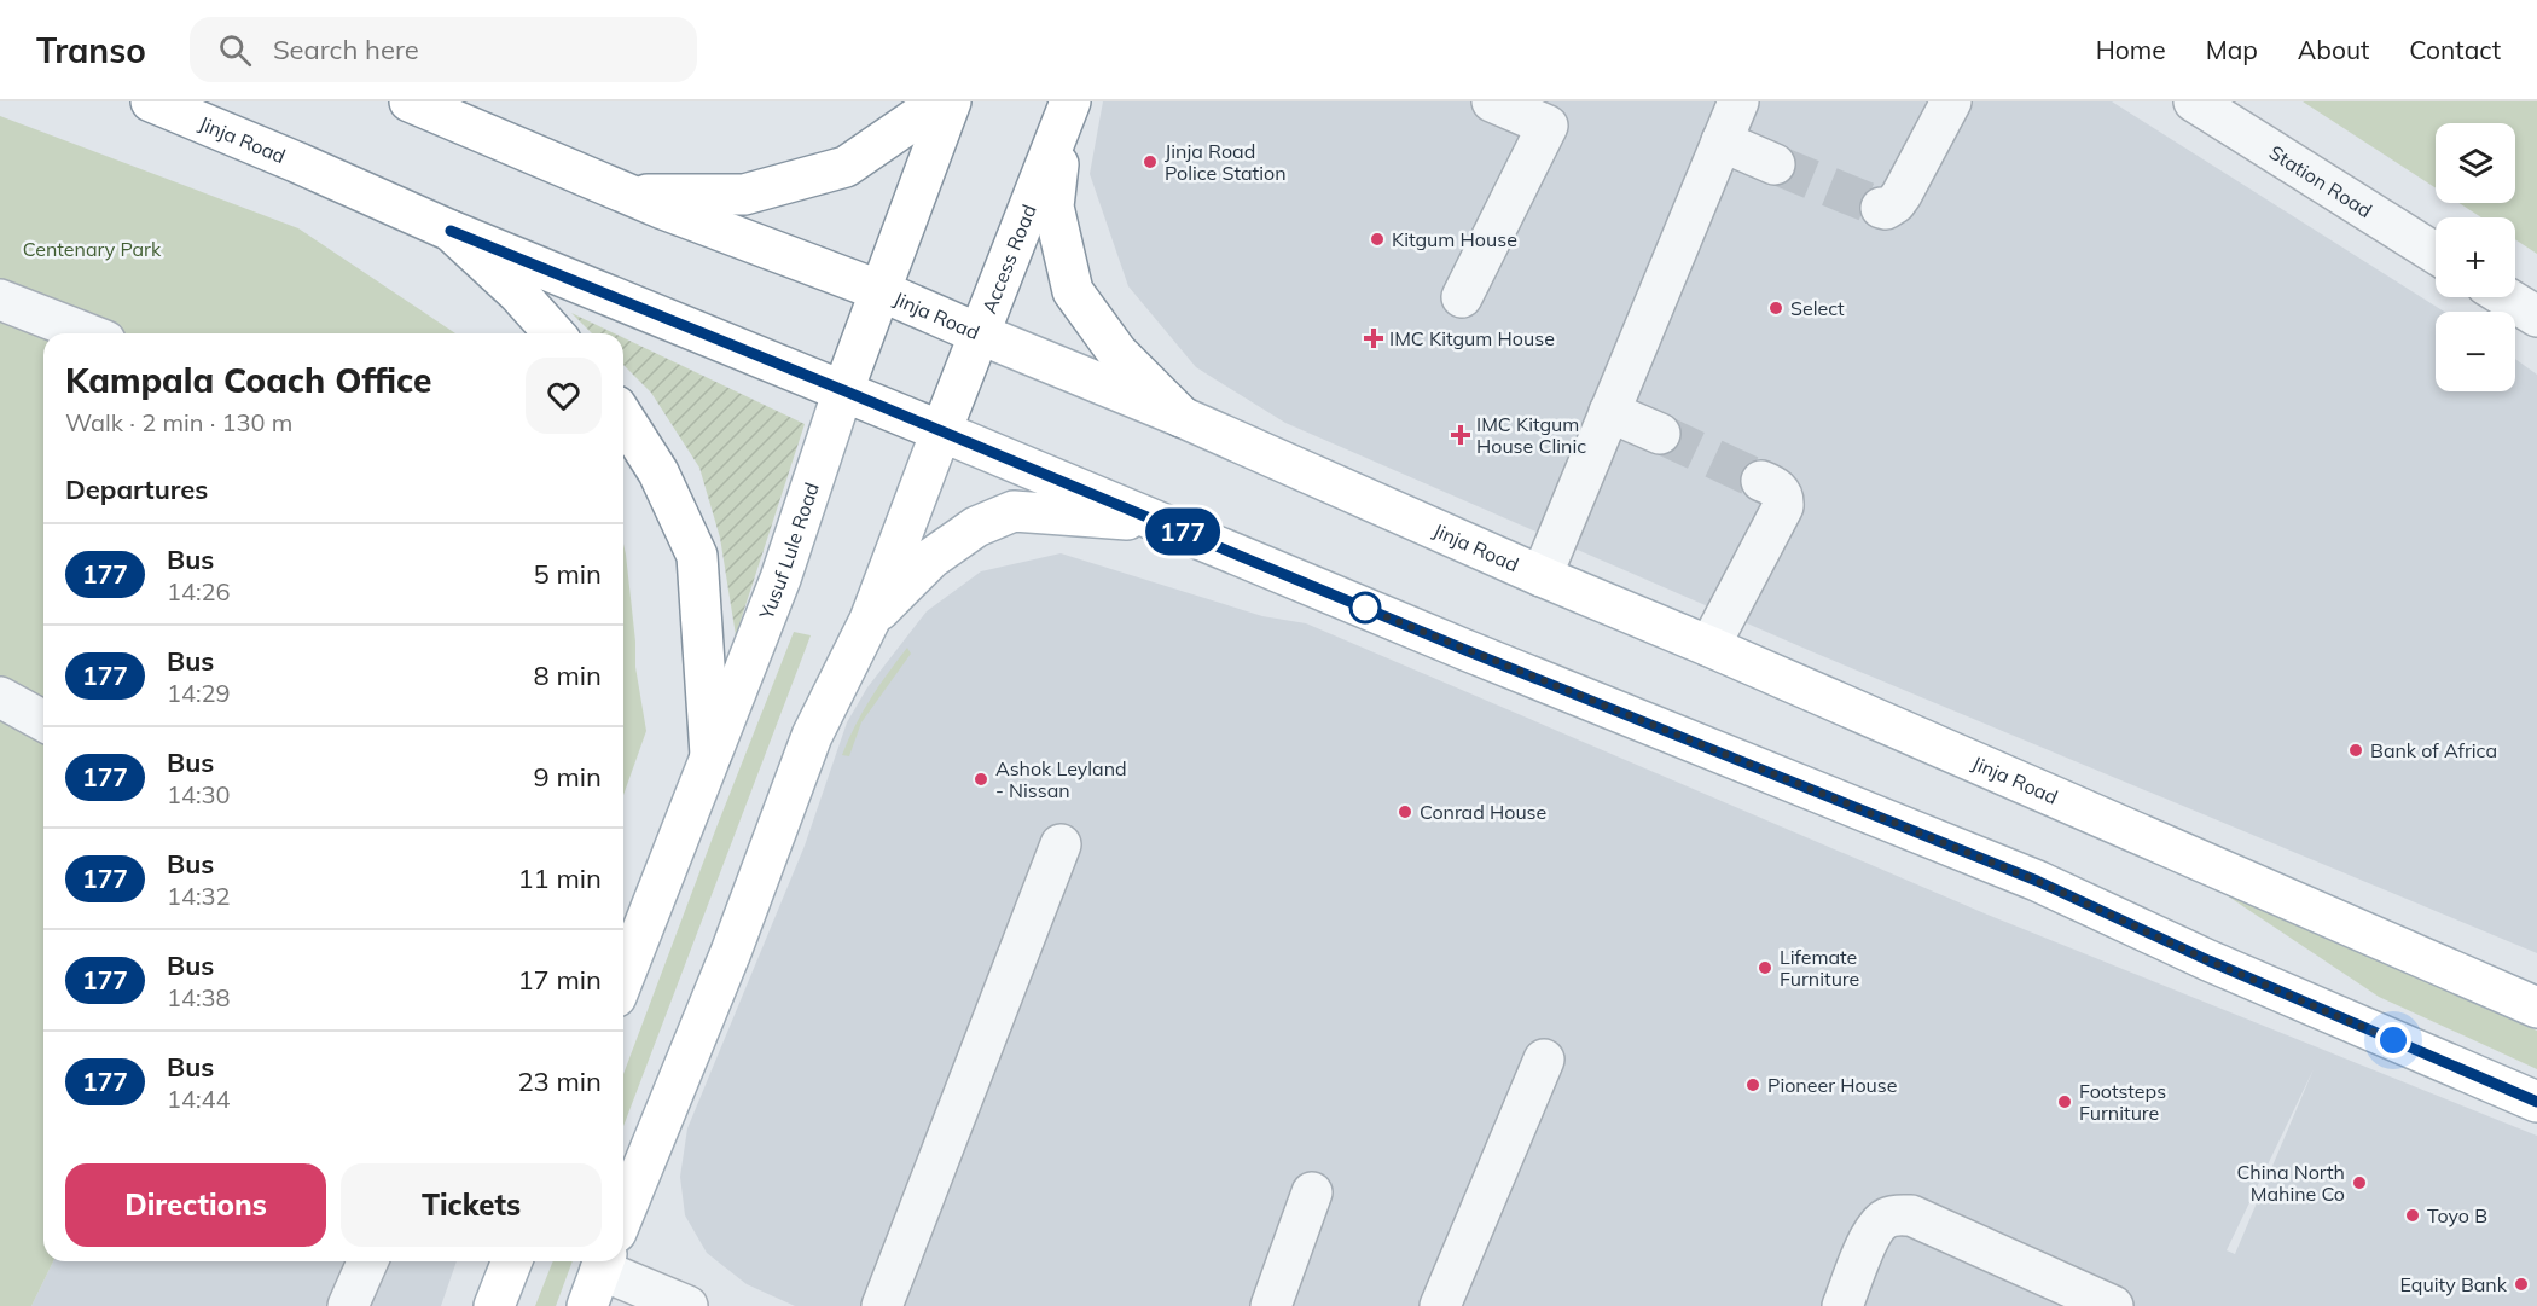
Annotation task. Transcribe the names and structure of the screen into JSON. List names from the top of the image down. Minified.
{"streets":{"main road":["Jinja Road","Access Road","Yusuf Lule Road"],"street":["Station Road"]},"crossings":[["Jinja Road","Access Road"],["Jinja Road","Yusuf Lule Road"]],"parks":["Centenary Park"],"places":{"other":["Jinja Road Police Station","Kitgum House","Select","Bank of Africa","Ashok Leyland - Nissan","Conrad House","Lifemate Furniture","Pioneer House","Footsteps Furniture","China North Mahine Co","Toyo B","Equity Bank"],"health":["IMC Kitgum House","IMC Kitgum House Clinic"]},"lines":["bus line 177"],"page":{"header":"Transo","search":"Search here","nav":["Home","Map","About","Contact"],"on_map":"177","map_buttons":["+","−"],"heading":[["Kampala Coach Office","Walk · 2 min · 130 m"],"Departures"],"list":[{"mark":"177","name":"Bus","note":"14:26","value":"5 min"},{"mark":"177","name":"Bus","note":"14:29","value":"8 min"},{"mark":"177","name":"Bus","note":"14:30","value":"9 min"},{"mark":"177","name":"Bus","note":"14:32","value":"11 min"},{"mark":"177","name":"Bus","note":"14:38","value":"17 min"},{"mark":"177","name":"Bus","note":"14:44","value":"23 min"}],"buttons":["Directions","Tickets"]}}
